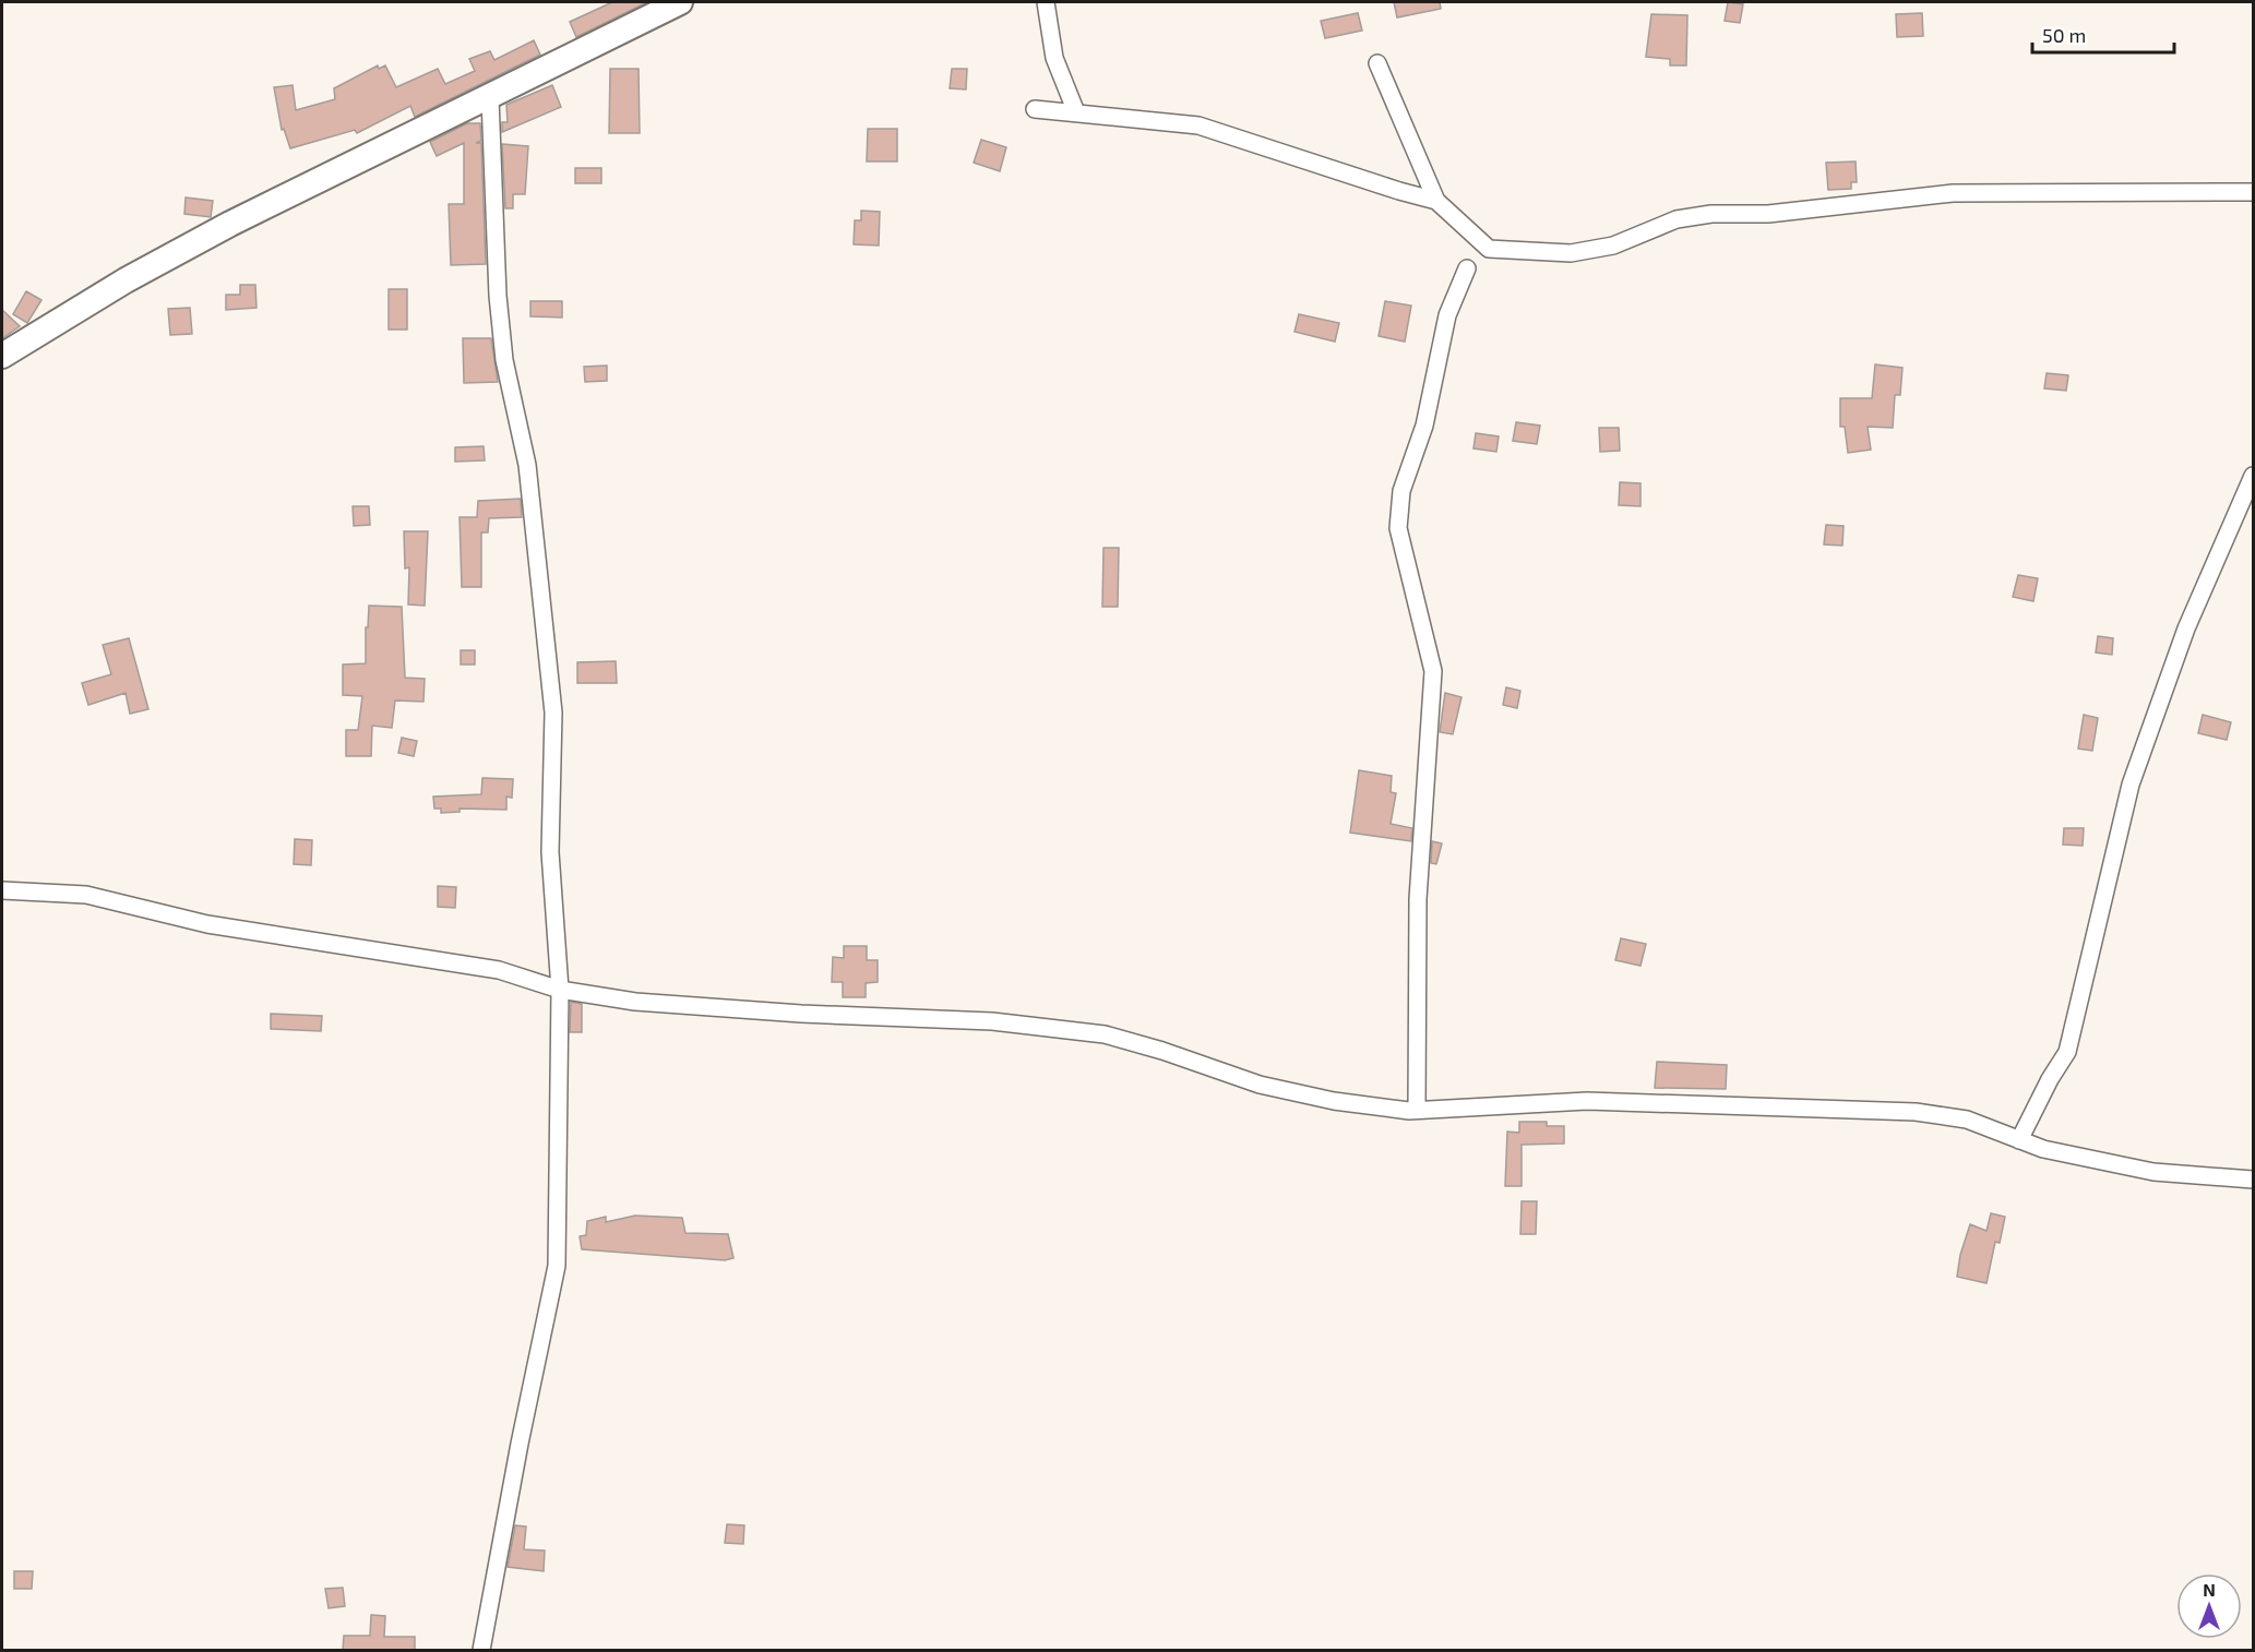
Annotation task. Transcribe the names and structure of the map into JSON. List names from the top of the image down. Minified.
{"scale_bar":"50 m","north":"top"}
